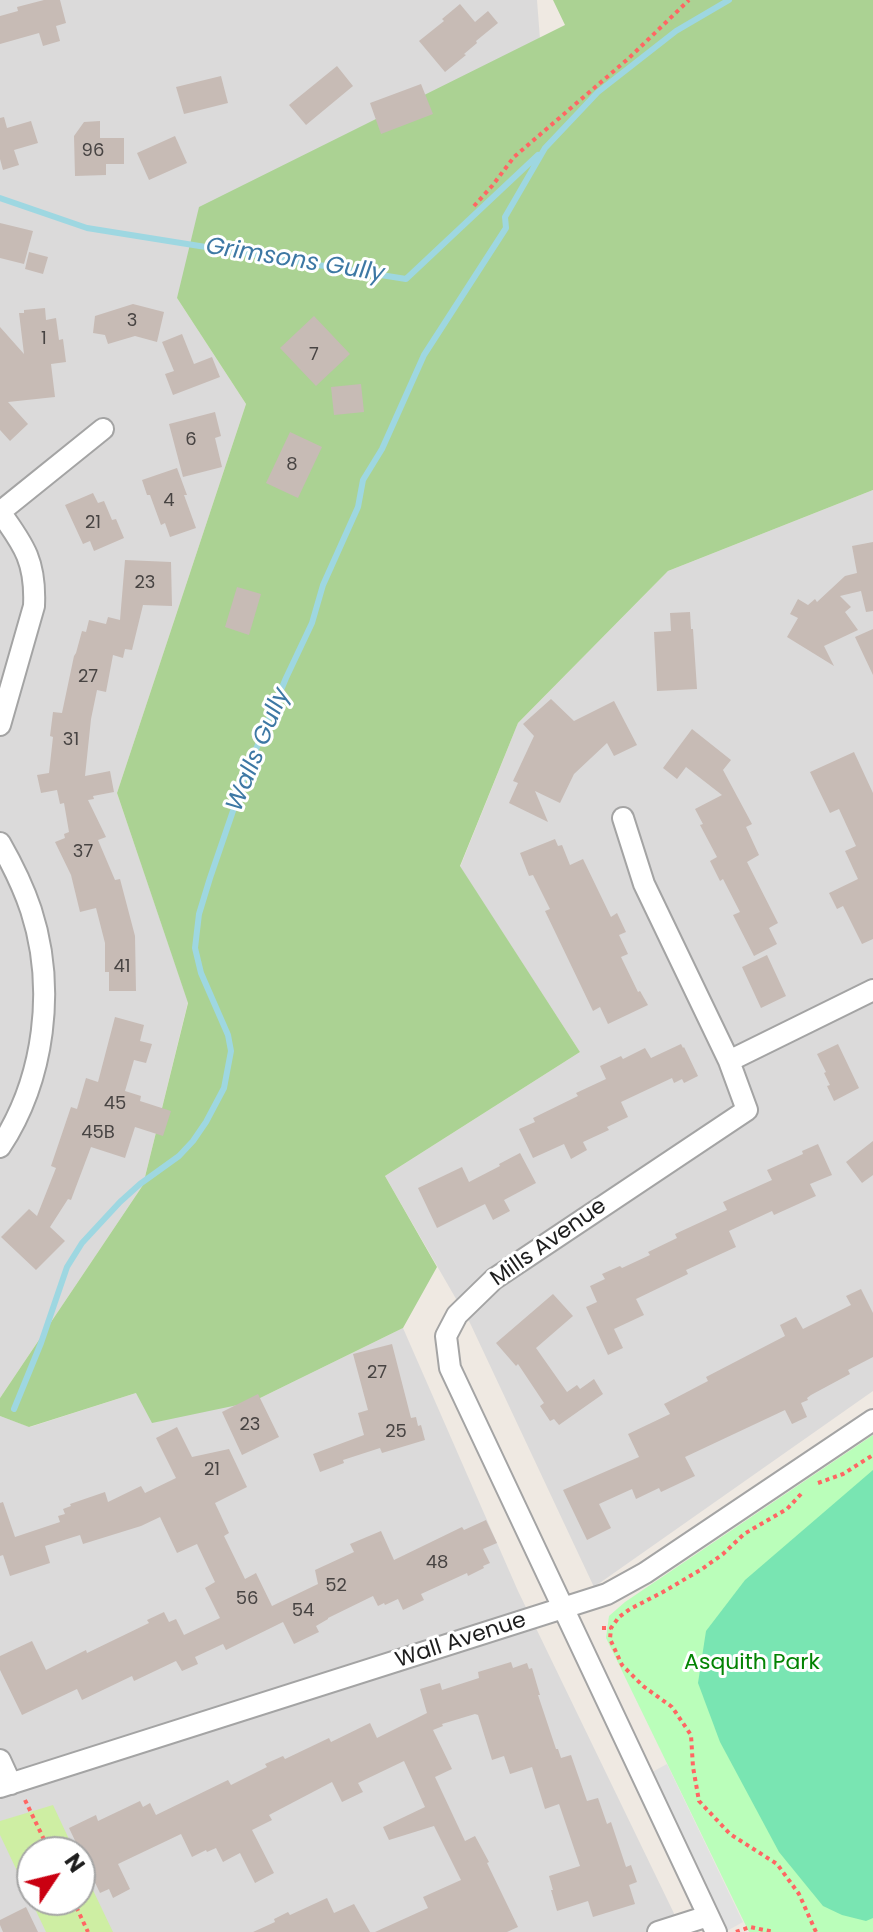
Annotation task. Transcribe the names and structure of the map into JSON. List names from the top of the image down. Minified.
{"streets":{"street":["Mills Avenue","Wall Avenue"]},"crossings":[["Mills Avenue","Wall Avenue"]],"water":["Grimsons Gully","Walls Gully"],"parks":["Asquith Park"],"house_numbers":["96","3","1","7","6","8","4","21","23","27","31","37","41","45","45B","27","23","25","21","48","52","56","54"],"north":"top right"}
